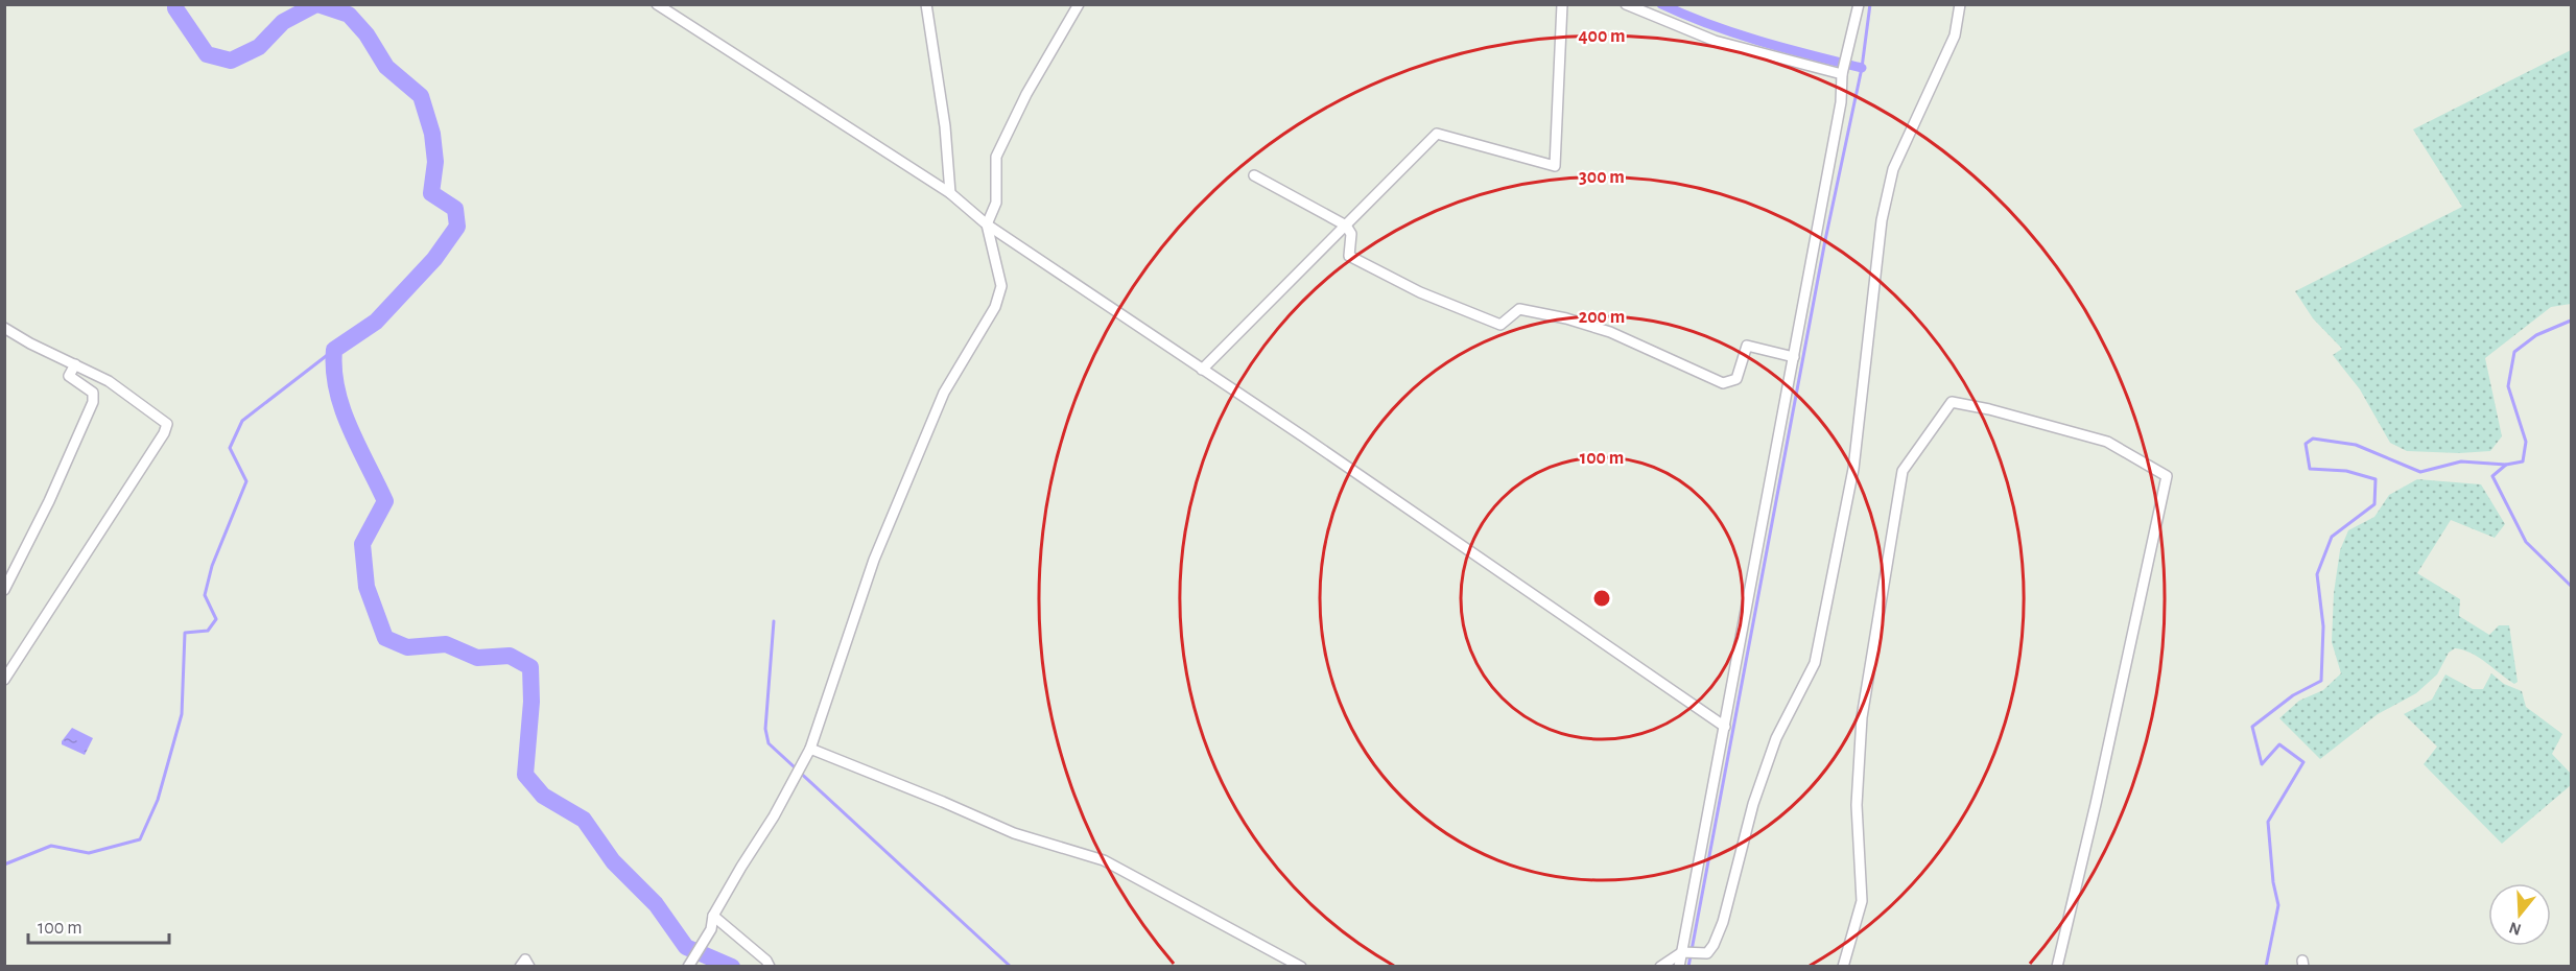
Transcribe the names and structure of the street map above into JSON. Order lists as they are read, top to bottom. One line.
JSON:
{"scale_bar":"100 m","north":"bottom","rings":["400 m","300 m","200 m","100 m"]}
